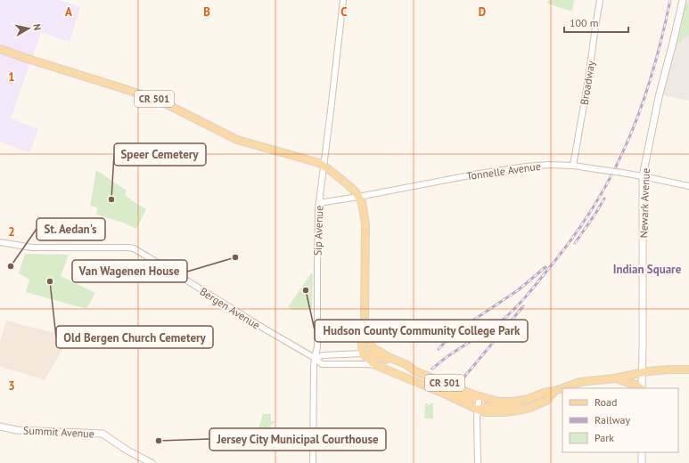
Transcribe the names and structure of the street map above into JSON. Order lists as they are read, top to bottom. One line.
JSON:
{"streets":{"main road":["CR 501","Newark Avenue","Summit Avenue"],"street":["Broadway","Tonnelle Avenue","Sip Avenue","Bergen Avenue"]},"crossings":[["Broadway","Tonnelle Avenue"],["CR 501","Tonnelle Avenue"],["CR 501","Newark Avenue"],["CR 501","Sip Avenue"],["CR 501","Bergen Avenue"],["Tonnelle Avenue","Newark Avenue"],["Tonnelle Avenue","Sip Avenue"],["Sip Avenue","Bergen Avenue"]],"districts":["Indian Square"],"places":["Speer Cemetery","Van Wagenen House","St. Aedan's","Old Bergen Church Cemetery","Hudson County Community College Park","Jersey City Municipal Courthouse"],"legend":["Road","Railway","Park"],"scale_bar":"100 m","north":"right","grid":{"columns":["A","B","C","D"],"rows":["1","2","3"]}}
